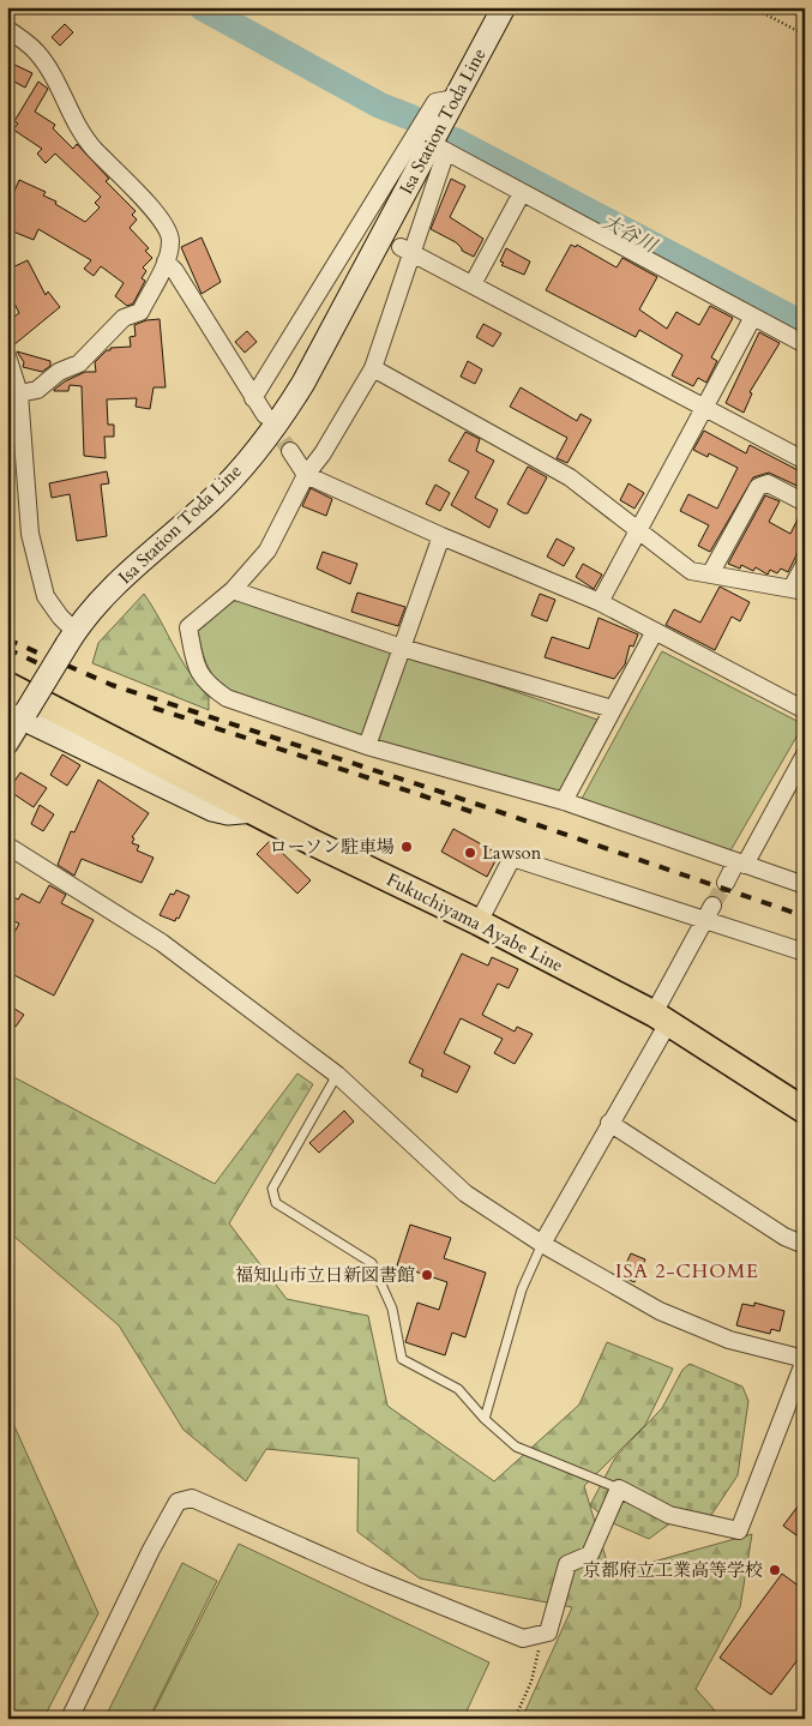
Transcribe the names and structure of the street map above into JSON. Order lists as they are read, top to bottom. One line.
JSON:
{"streets":{"main road":["Isa Station Toda Line","Fukuchiyama Ayabe Line"]},"districts":["ISA 2-CHOME"],"water":["大谷川"],"places":["ローソン駐車場","Lawson","福知山市立日新図書館","京都府立工業高等学校"]}
